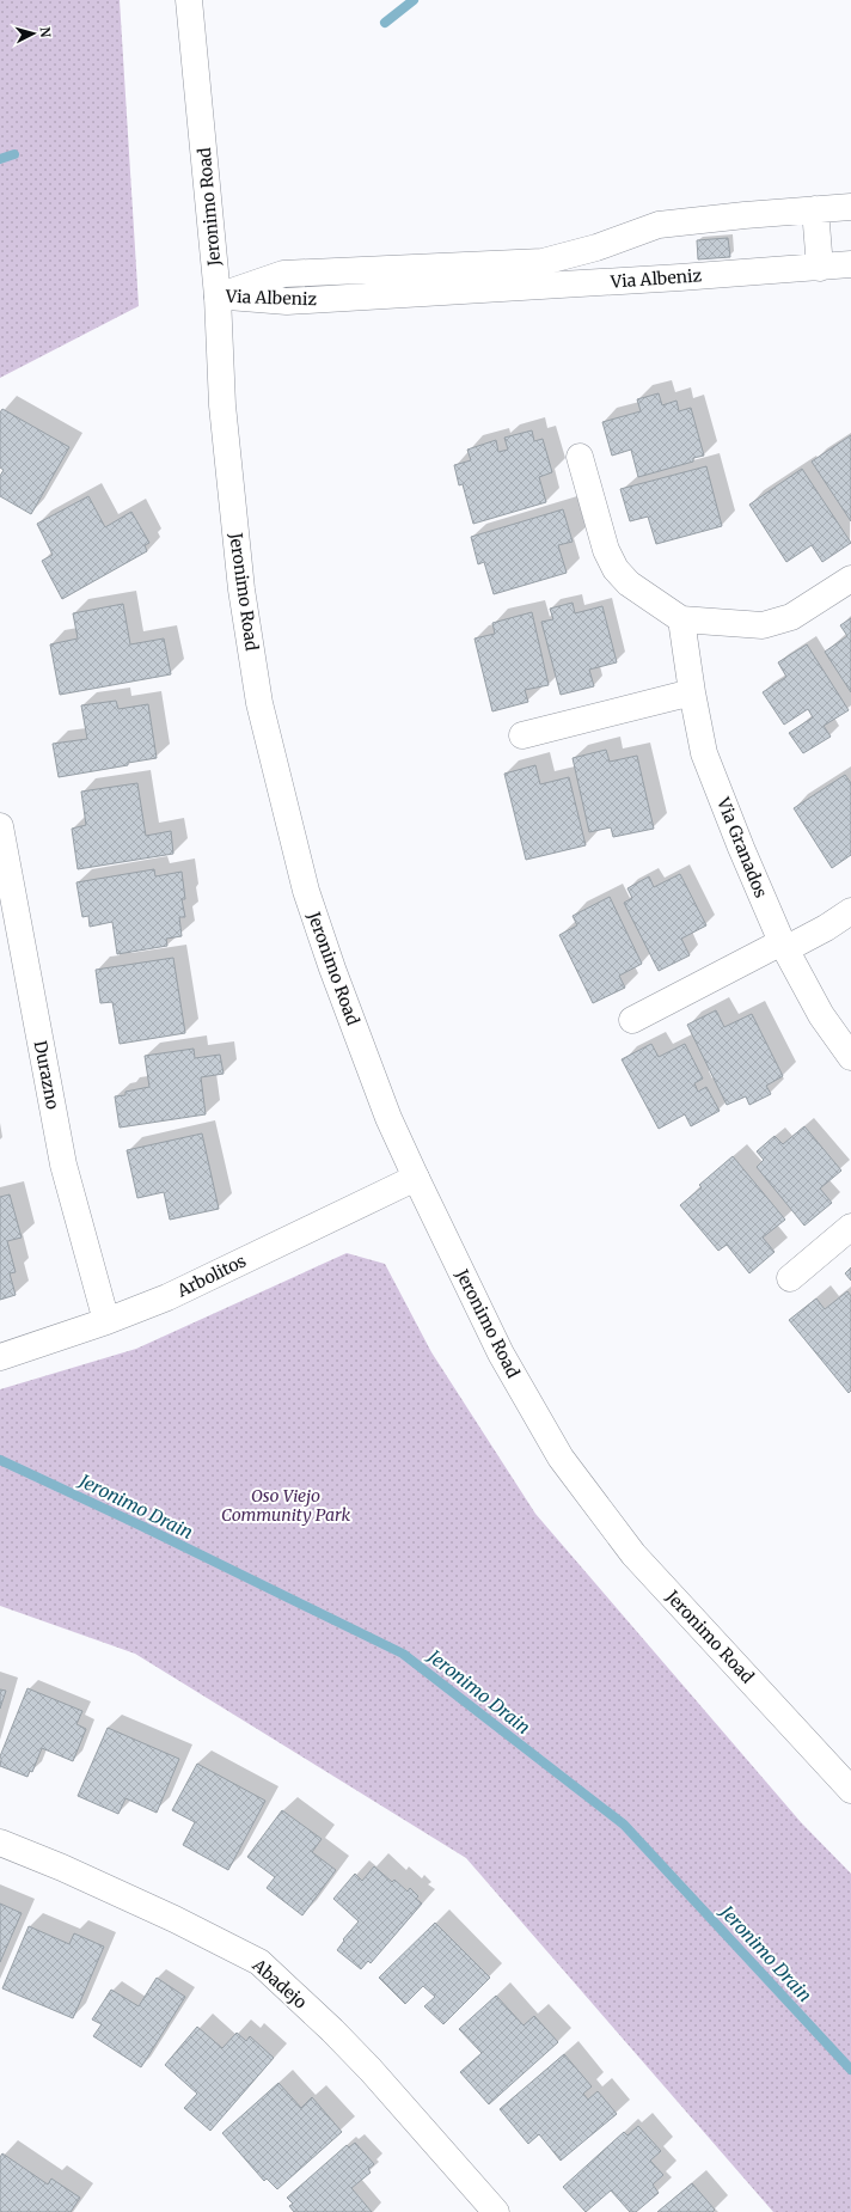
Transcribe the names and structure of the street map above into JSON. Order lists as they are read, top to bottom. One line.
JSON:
{"streets":{"street":["Jeronimo Road","Via Albeniz","Via Granados","Durazno","Arbolitos","Abadejo"]},"crossings":[["Jeronimo Road","Via Albeniz"],["Jeronimo Road","Arbolitos"],["Durazno","Arbolitos"]],"water":["Jeronimo Drain"],"parks":["Oso Viejo Community Park"],"north":"right"}
